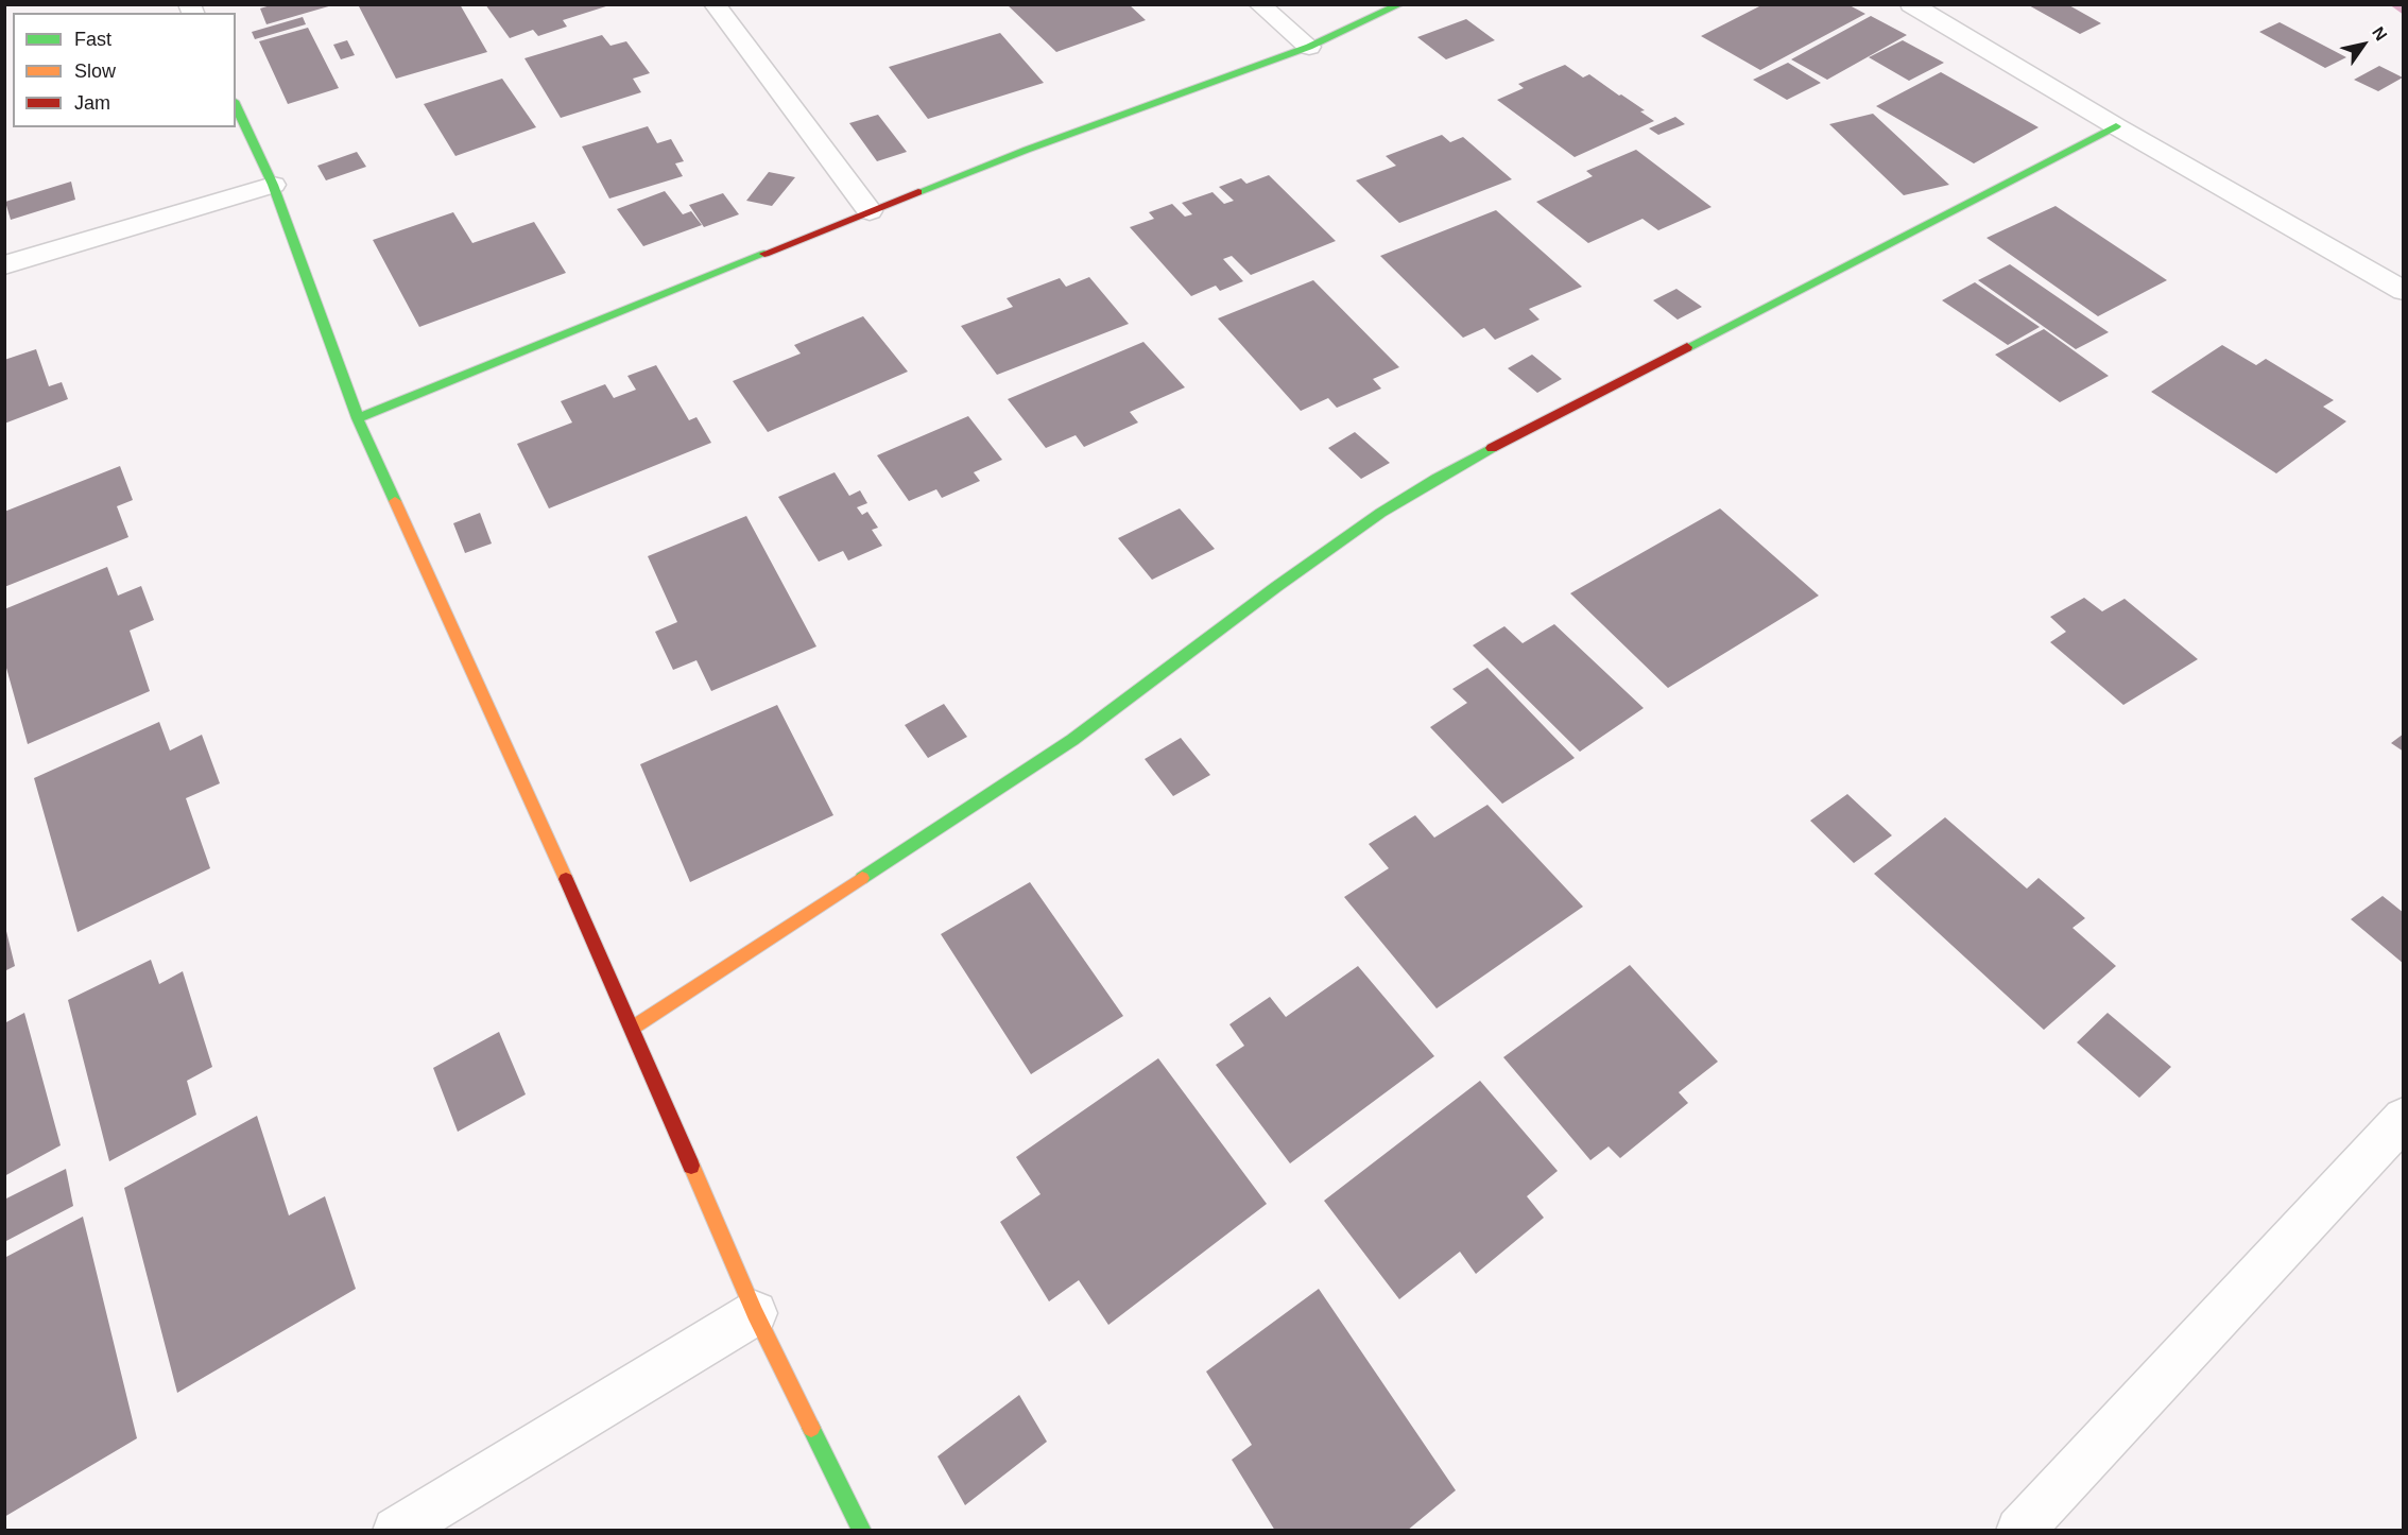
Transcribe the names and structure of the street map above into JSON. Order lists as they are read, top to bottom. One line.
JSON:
{"legend":["Fast","Slow","Jam"],"north":"top right"}
